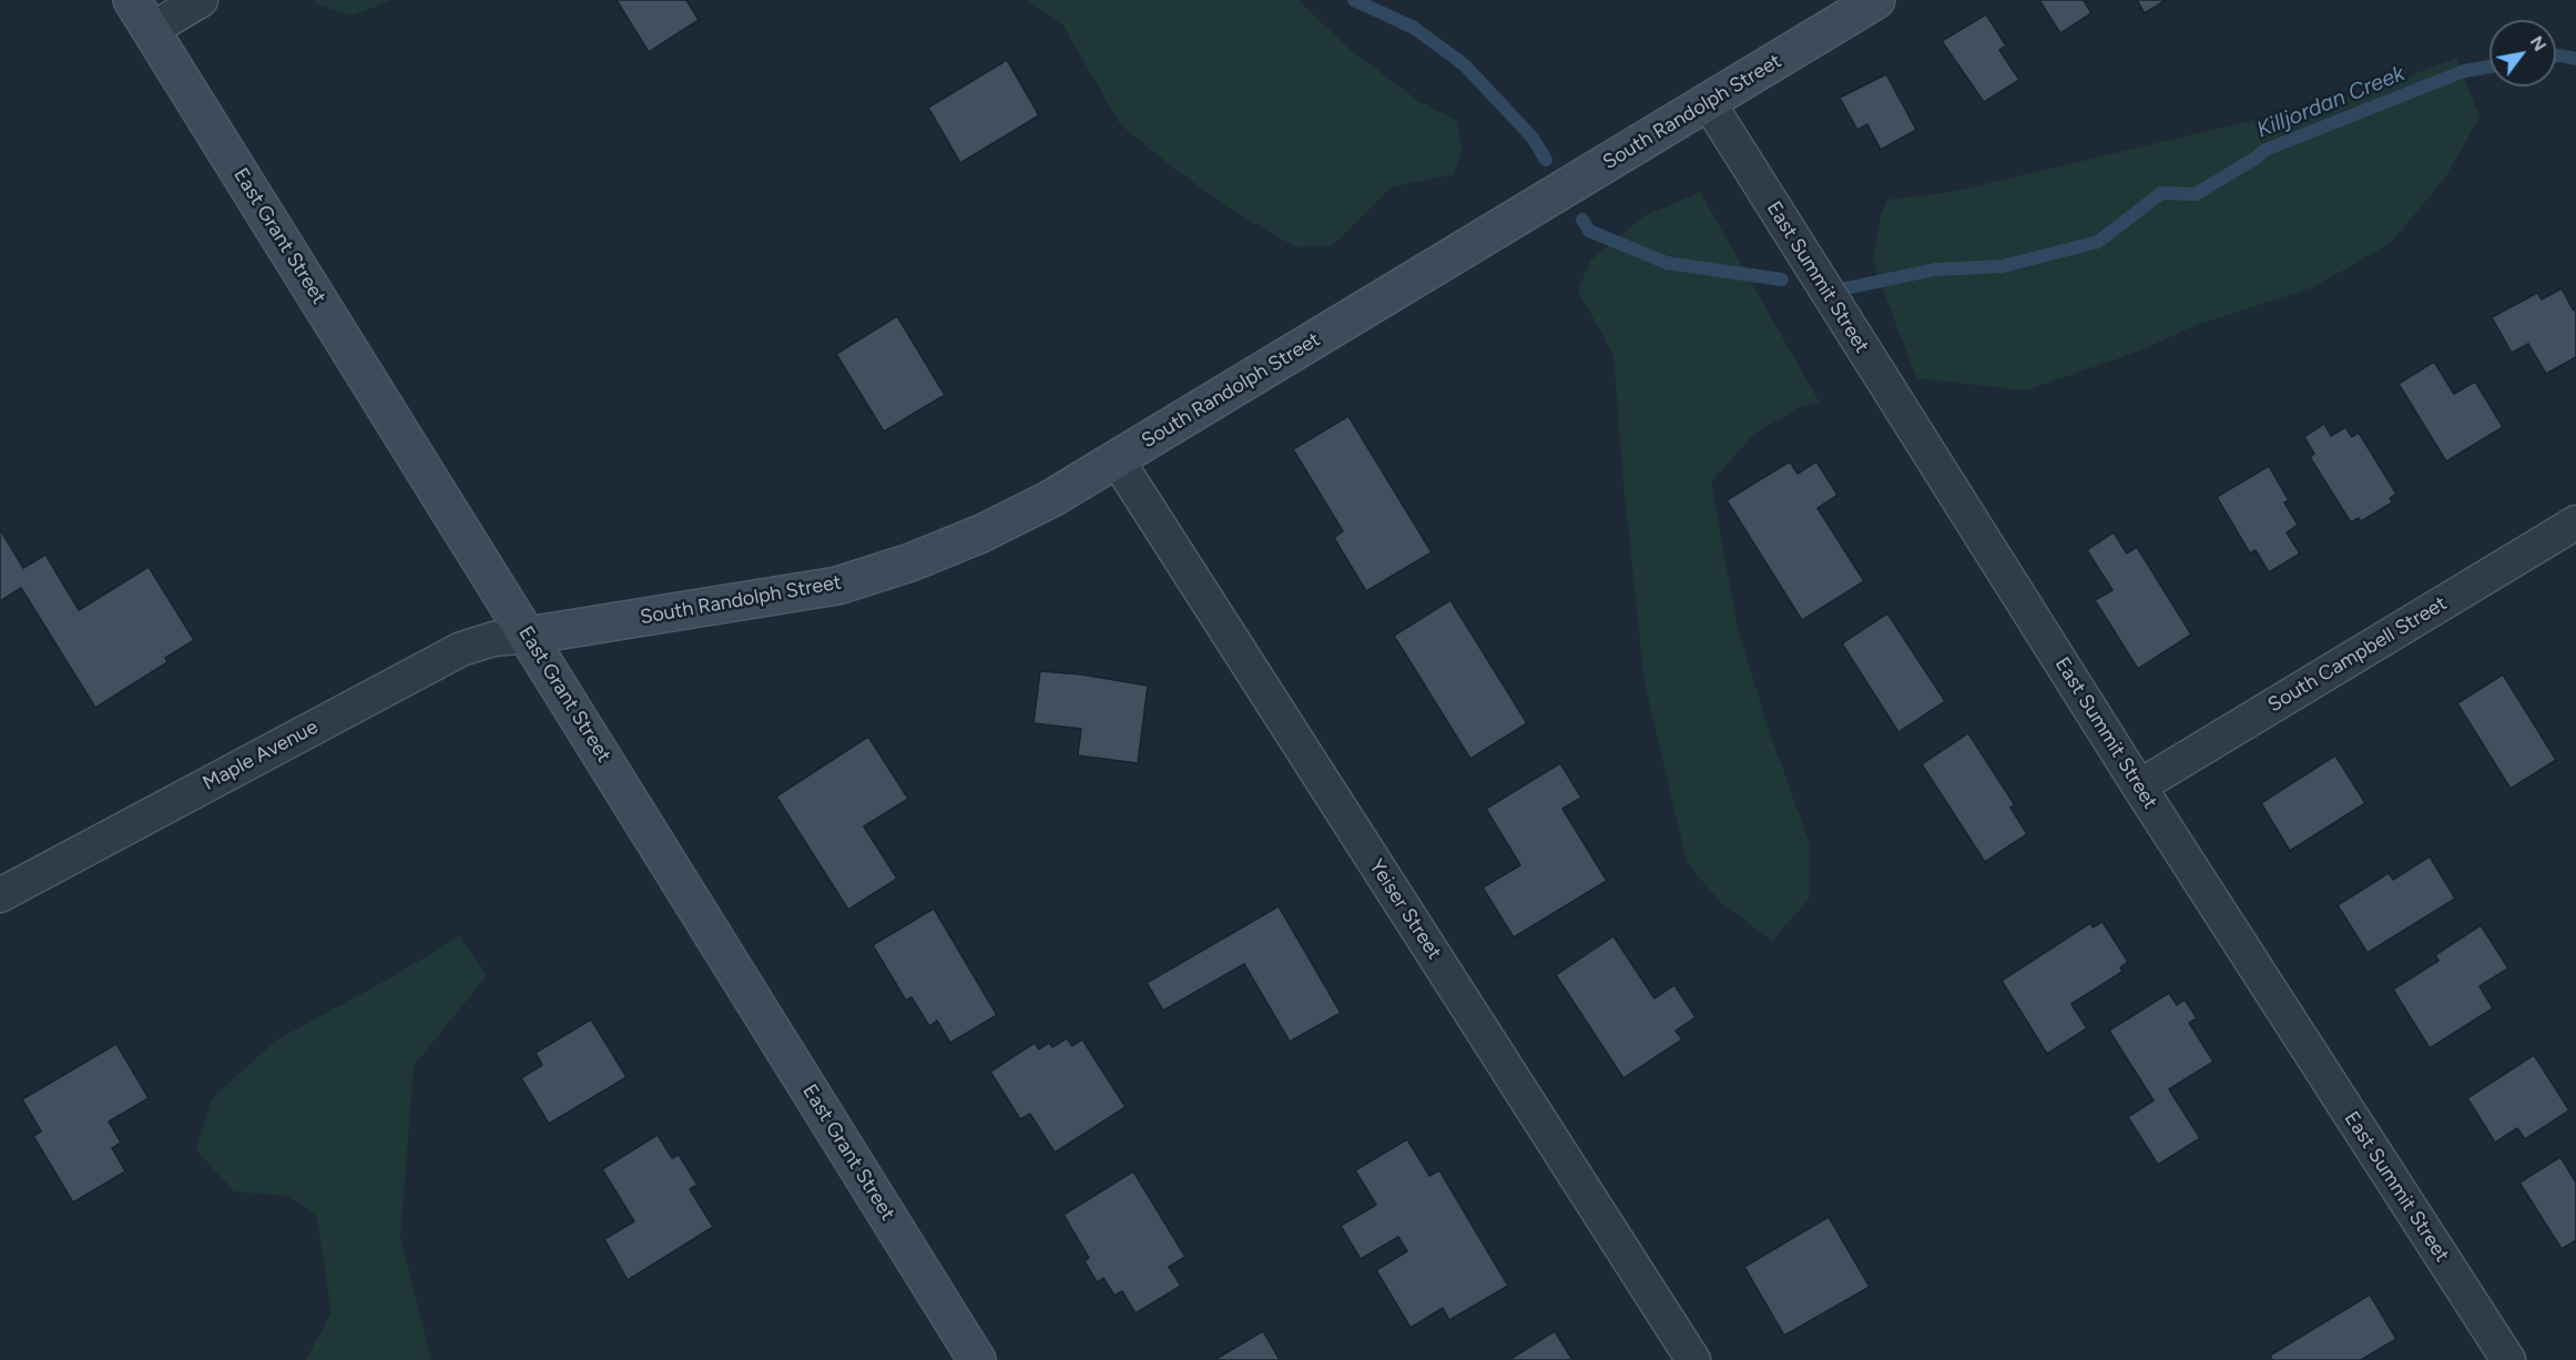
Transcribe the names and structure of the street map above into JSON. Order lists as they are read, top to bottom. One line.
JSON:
{"streets":{"main road":["South Randolph Street","East Grant Street"],"street":["East Summit Street","South Campbell Street","Maple Avenue","Yeiser Street"]},"crossings":[["South Randolph Street","East Grant Street"],["South Randolph Street","East Summit Street"],["South Randolph Street","Maple Avenue"],["South Randolph Street","Yeiser Street"],["East Grant Street","Maple Avenue"],["East Summit Street","South Campbell Street"]],"water":["Killjordan Creek"],"north":"top right"}
